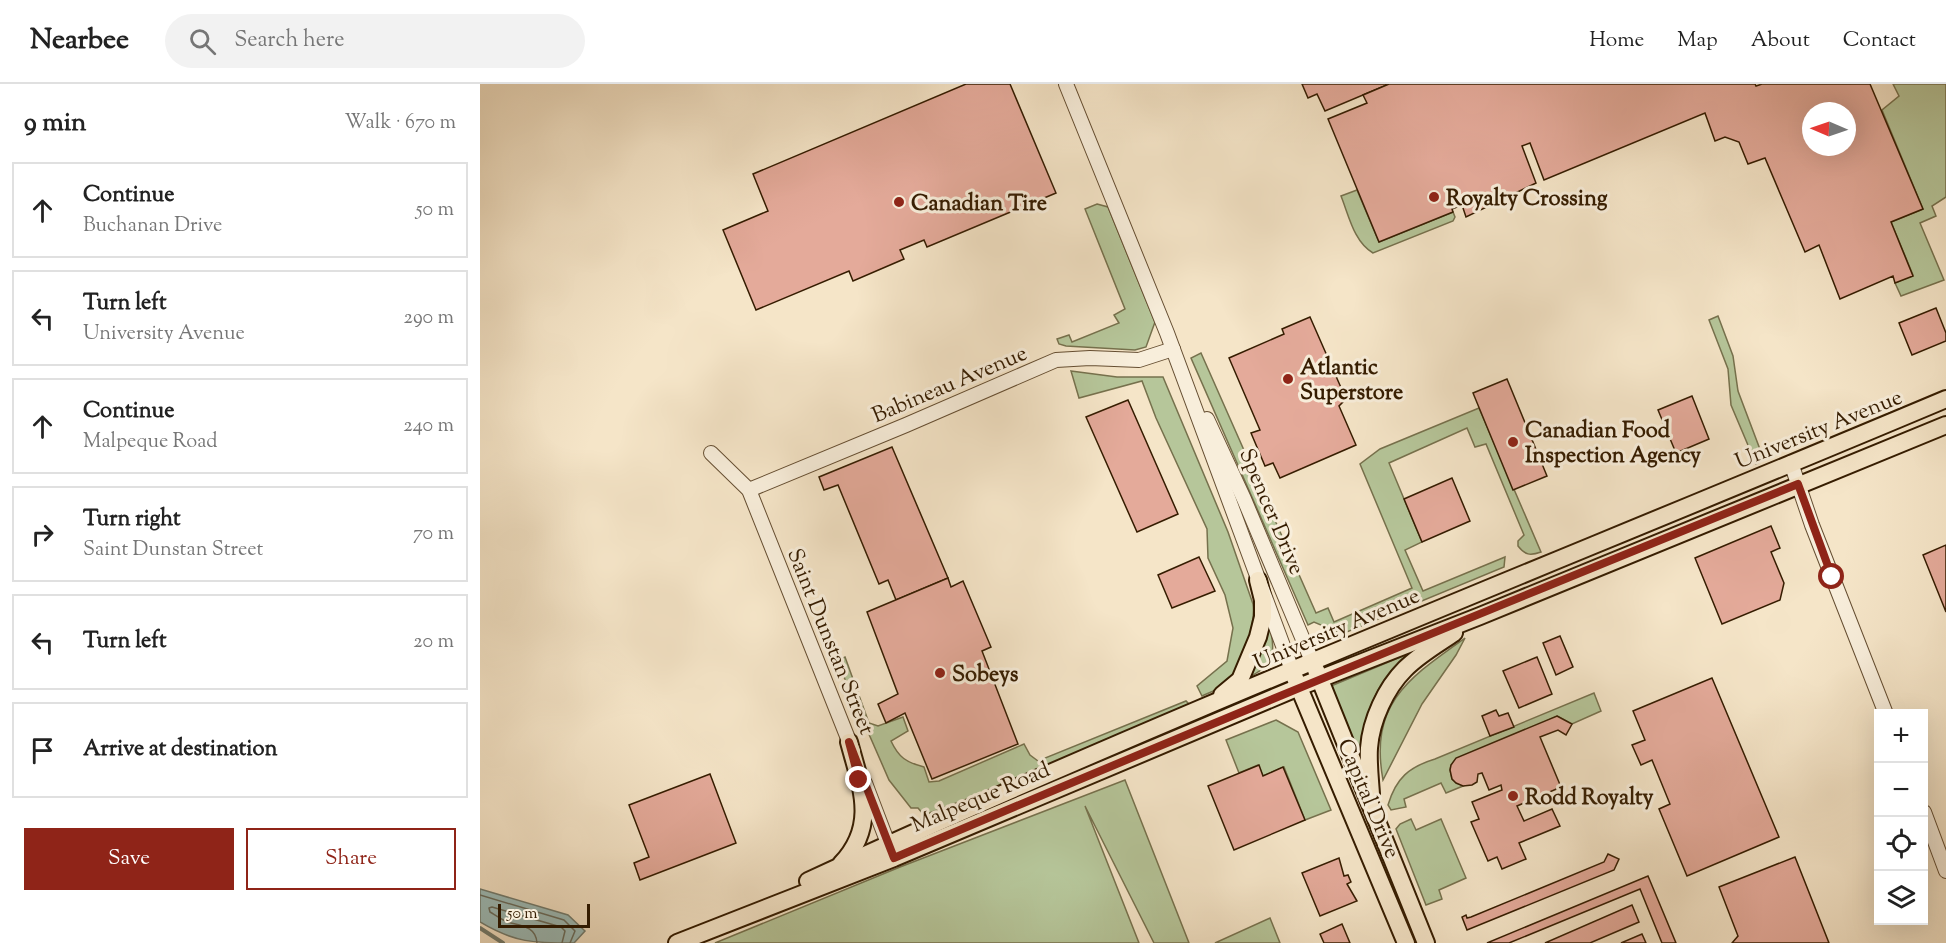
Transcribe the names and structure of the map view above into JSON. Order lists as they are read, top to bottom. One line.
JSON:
{"streets":{"main road":["University Avenue","Spencer Drive","Malpeque Road","Capital Drive"],"street":["Babineau Avenue","Saint Dunstan Street"]},"crossings":[["Babineau Avenue","Spencer Drive"],["Babineau Avenue","Saint Dunstan Street"],["University Avenue","Spencer Drive"],["University Avenue","Saint Dunstan Street"],["University Avenue","Malpeque Road"],["University Avenue","Capital Drive"],["Spencer Drive","Capital Drive"],["Saint Dunstan Street","Malpeque Road"],["Malpeque Road","Capital Drive"]],"places":["Royalty Crossing","Canadian Tire","Atlantic Superstore","Canadian Food Inspection Agency","Sobeys","Rodd Royalty"],"scale_bar":"50 m","north":"left","page":{"header":"Nearbee","search":"Search here","nav":["Home","Map","About","Contact"],"heading":["9 min","Walk · 670 m"],"list":[["Continue","Buchanan Drive","50 m"],["Turn left","University Avenue","290 m"],["Continue","Malpeque Road","240 m"],["Turn right","Saint Dunstan Street","70 m"],["Turn left","20 m"],"Arrive at destination"],"map_buttons":["+","−"],"buttons":["Save","Share"],"scale":"50 m"}}
